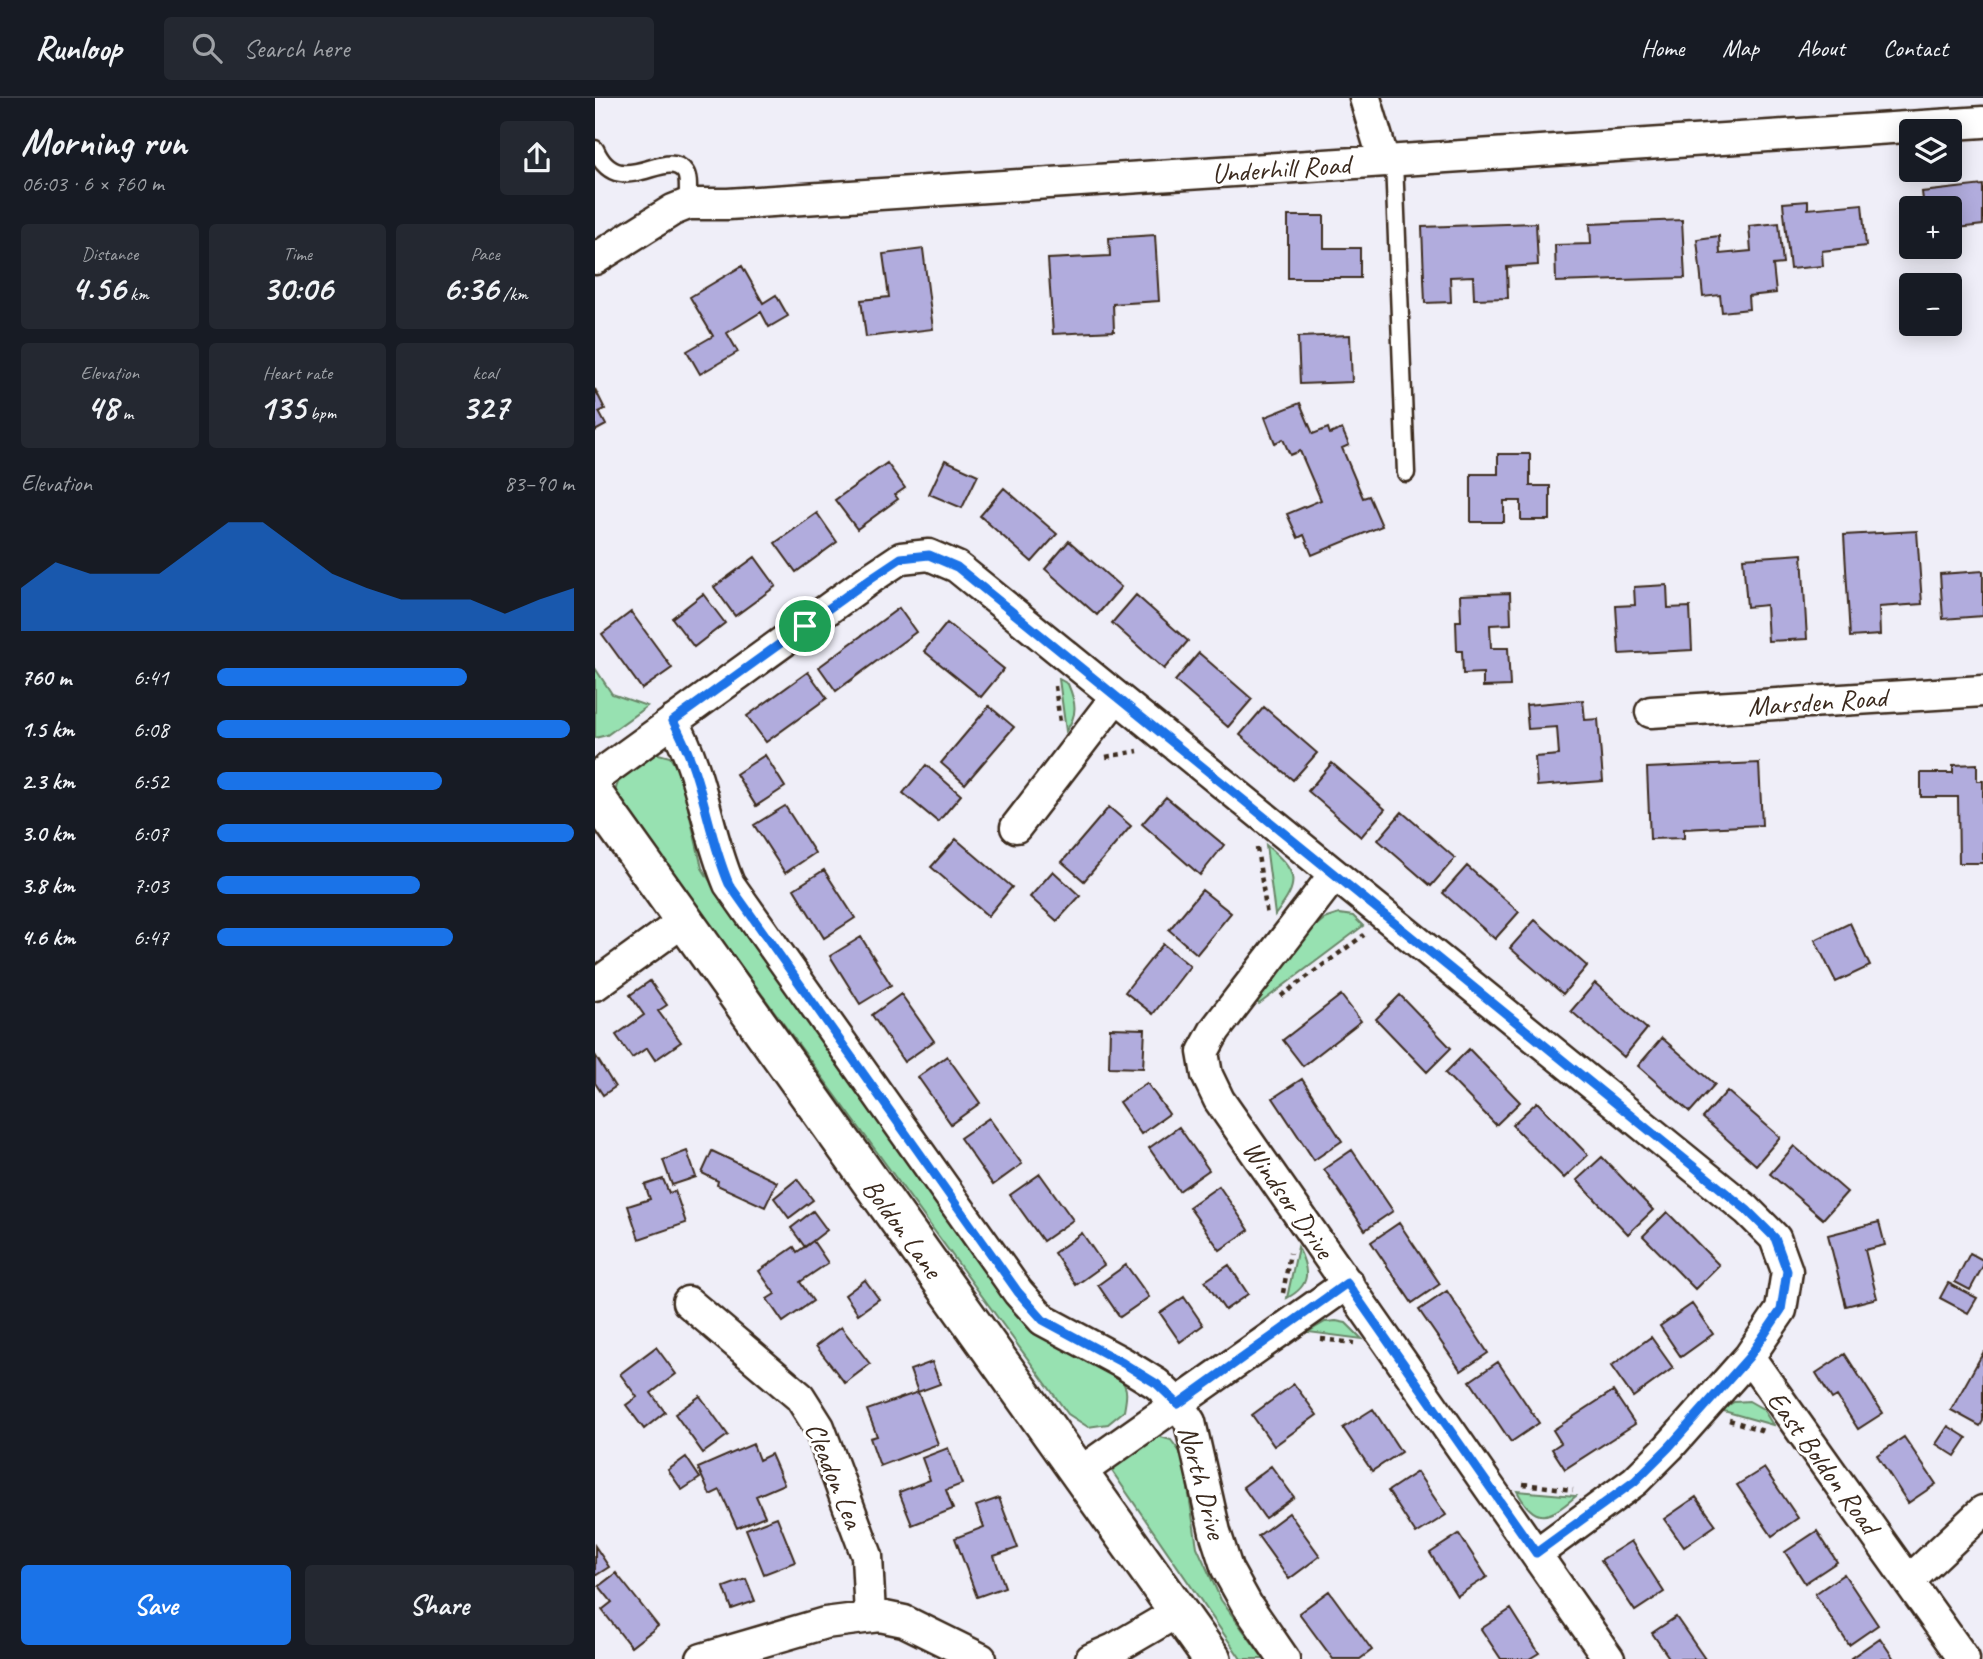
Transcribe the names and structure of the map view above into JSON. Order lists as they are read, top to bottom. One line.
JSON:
{"streets":{"street":["Underhill Road","Marsden Road","Windsor Drive","Boldon Lane","East Boldon Road","Cleadon Lea","North Drive"]},"page":{"header":"Runloop","search":"Search here","nav":["Home","Map","About","Contact"],"heading":["Morning run","06:03 · 6 × 760 m"],"map_buttons":["+","−"],"stats":[["Distance","4.56 km"],["Time","30:06"],["Pace","6:36 /km"],["Elevation","48 m"],["Heart rate","135 bpm"],["kcal","327"]],"chart":["Elevation","83–90 m"],"list":[{"name":"760 m","note":"6:41"},{"name":"1.5 km","note":"6:08"},{"name":"2.3 km","note":"6:52"},{"name":"3.0 km","note":"6:07"},{"name":"3.8 km","note":"7:03"},{"name":"4.6 km","note":"6:47"}],"buttons":["Save","Share"]}}
